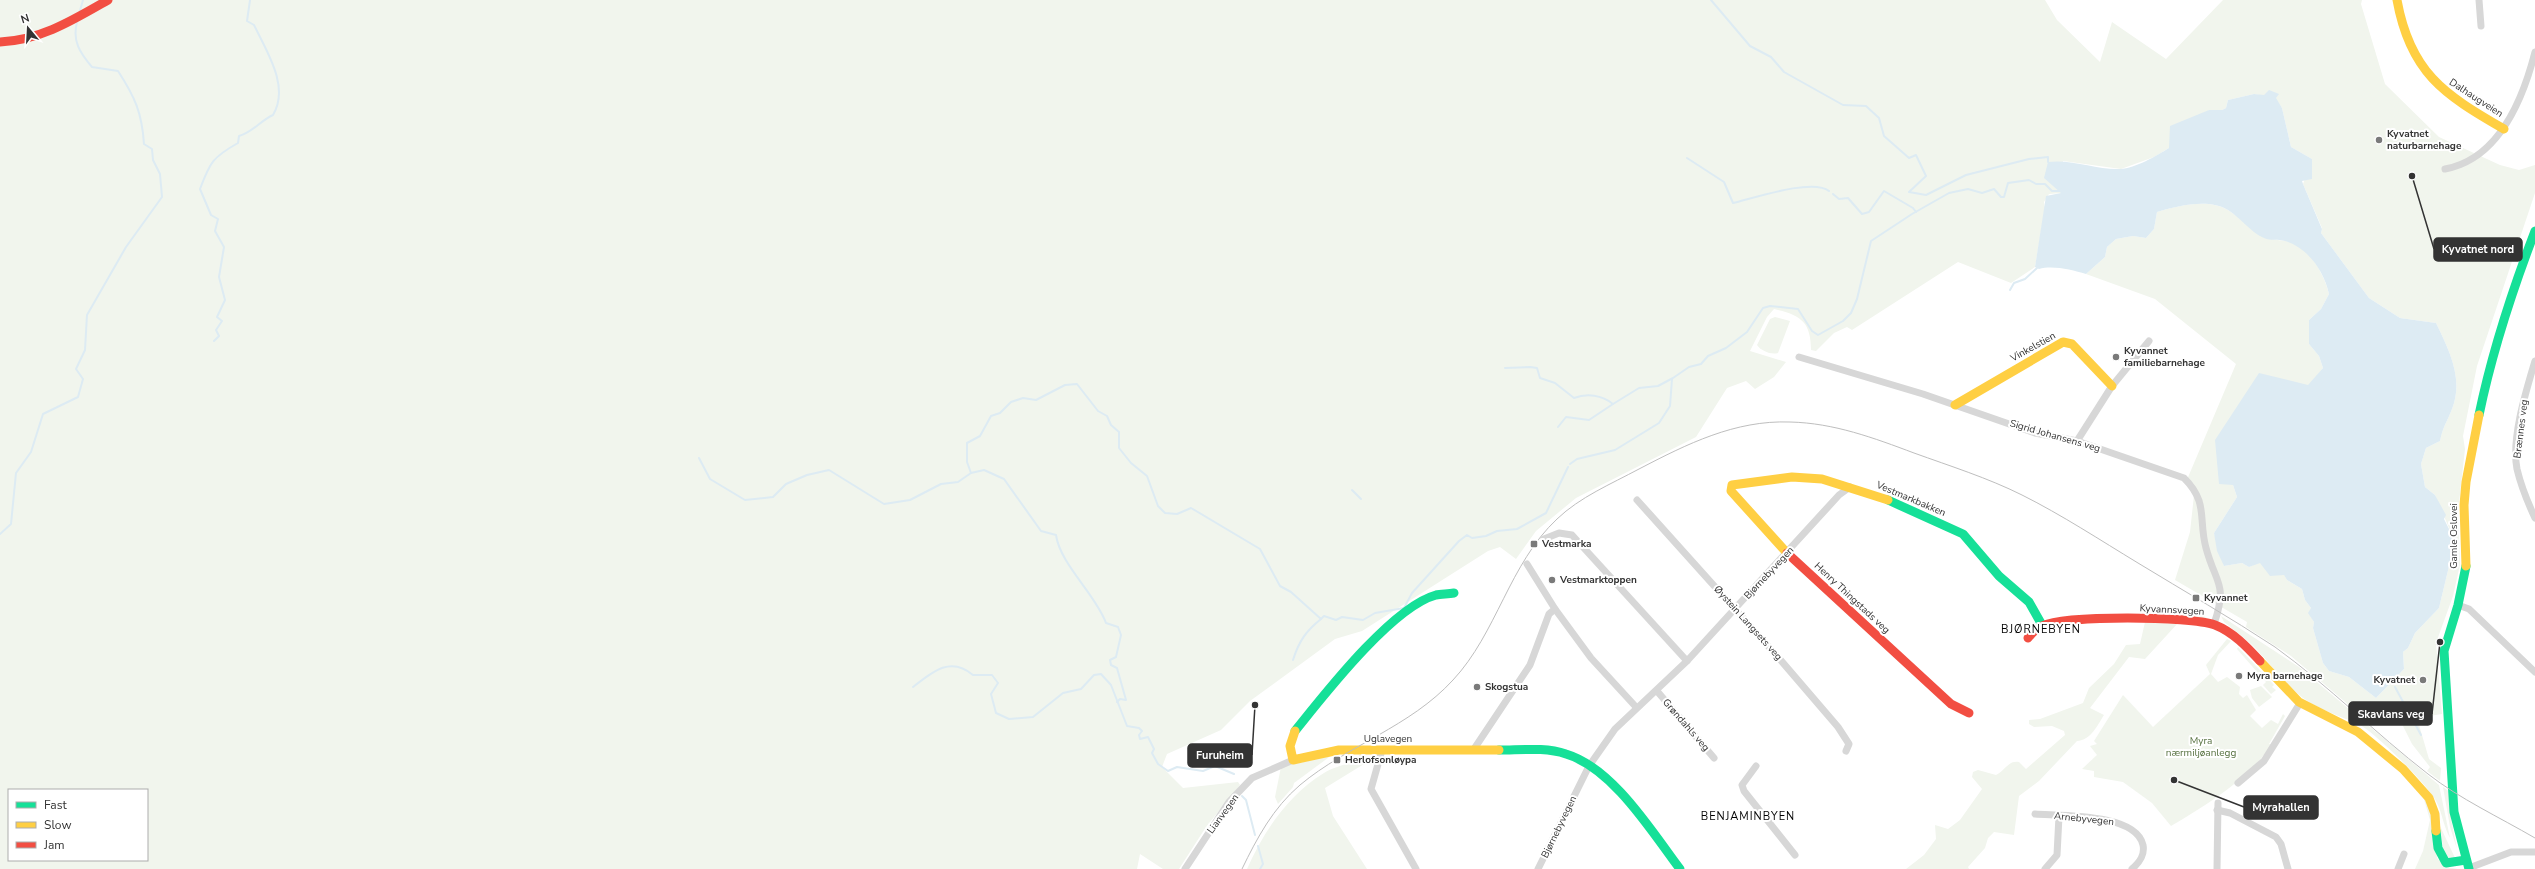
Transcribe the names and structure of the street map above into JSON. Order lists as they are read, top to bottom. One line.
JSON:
{"streets":{"street":["Dalhaugveien","Vinkelstien","Brænnes veg","Sigrid Johansens veg","Vestmarkbakken","Gamle Oslovei","Bjørnebyvegen","Henry Thingstads veg","Kyvannsvegen","Øystein Langsets veg","Grøndahls veg","Uglavegen","Lianvegen","Arnebyvegen"]},"crossings":[["Vinkelstien","Sigrid Johansens veg"],["Sigrid Johansens veg","Kyvannsvegen"],["Vestmarkbakken","Bjørnebyvegen"],["Vestmarkbakken","Henry Thingstads veg"],["Vestmarkbakken","Kyvannsvegen"],["Gamle Oslovei","Kyvannsvegen"],["Bjørnebyvegen","Henry Thingstads veg"],["Bjørnebyvegen","Øystein Langsets veg"],["Bjørnebyvegen","Grøndahls veg"],["Bjørnebyvegen","Uglavegen"],["Uglavegen","Lianvegen"]],"districts":["BJØRNEBYEN","BENJAMINBYEN"],"parks":["Myra nærmiljøanlegg"],"places":{"other":["Kyvatnet naturbarnehage","Kyvatnet nord","Kyvannet familiebarnehage","Vestmarktoppen","Skavlans veg","Myra barnehage","Kyvatnet","Skogstua","Furuheim","Myrahallen"],"transit":["Vestmarka","Kyvannet","Herlofsonløypa"]},"legend":["Fast","Slow","Jam"],"north":"top"}
